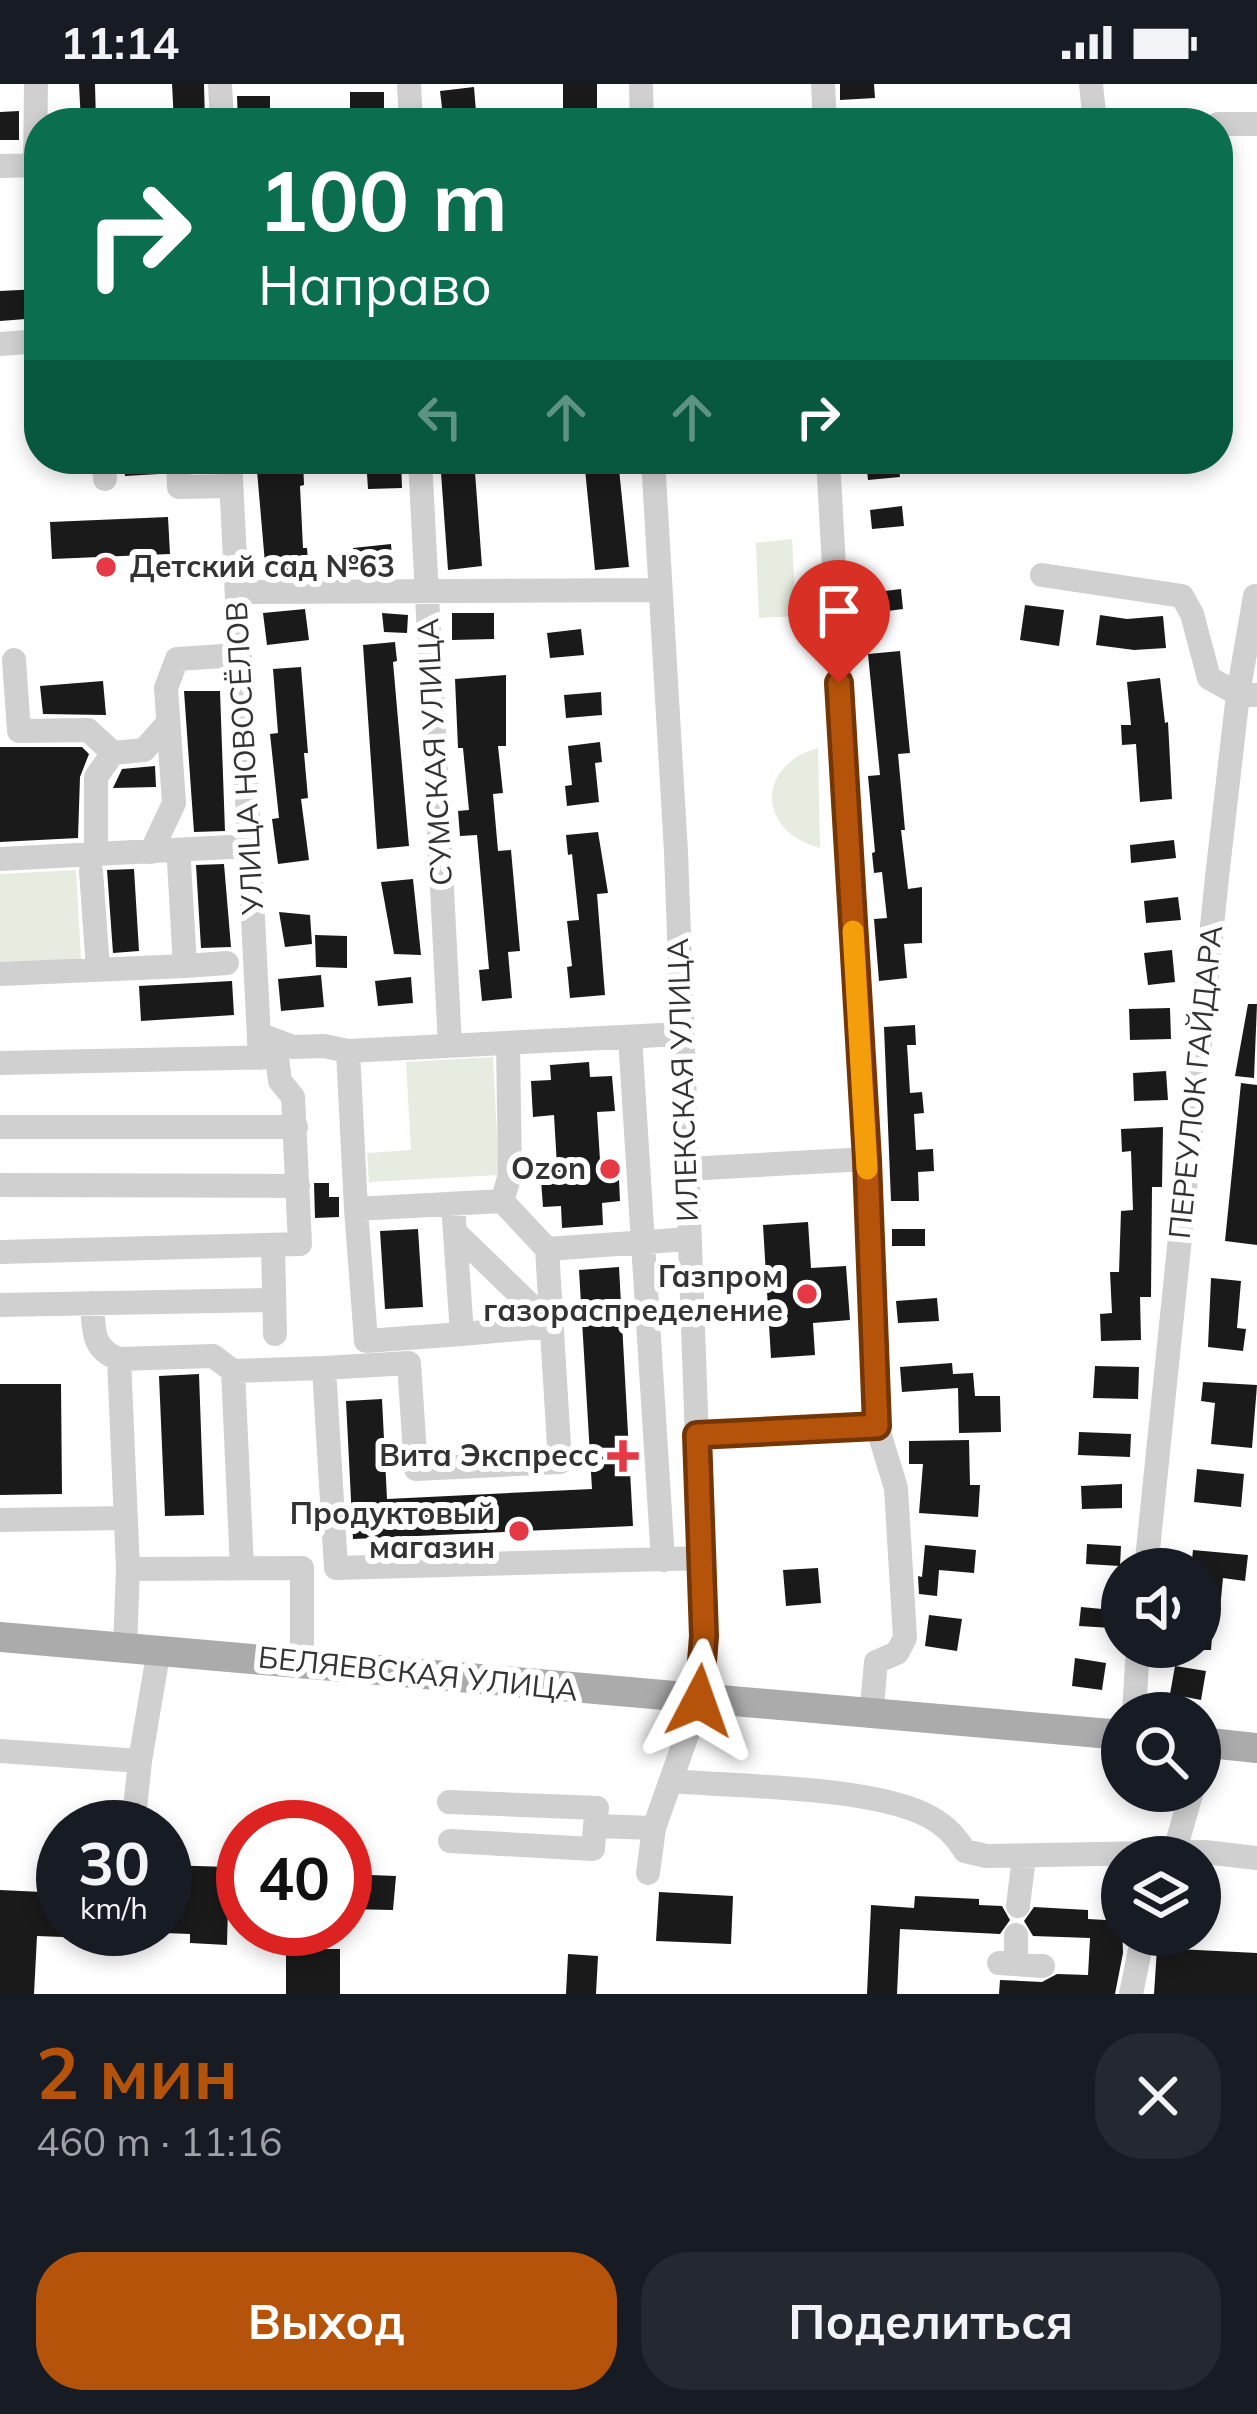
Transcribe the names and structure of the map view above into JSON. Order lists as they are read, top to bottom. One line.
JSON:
{"streets":{"main road":["БЕЛЯЕВСКАЯ УЛИЦА"],"street":["СУМСКАЯ УЛИЦА","УЛИЦА НОВОСЁЛОВ","ИЛЕКСКАЯ УЛИЦА","ПЕРЕУЛОК ГАЙДАРА"]},"crossings":[["ИЛЕКСКАЯ УЛИЦА","БЕЛЯЕВСКАЯ УЛИЦА"]],"places":{"other":["Детский сад №63","Ozon","Газпром газораспределение","Продуктовый магазин"],"health":["Вита Экспресс"]},"page":{"status":"11:14","turn":["100 m","Направо"],"speed":"30 km/h","limit":"40","heading":["2 мин","460 m · 11:16"],"buttons":["Выход","Поделиться"]}}
